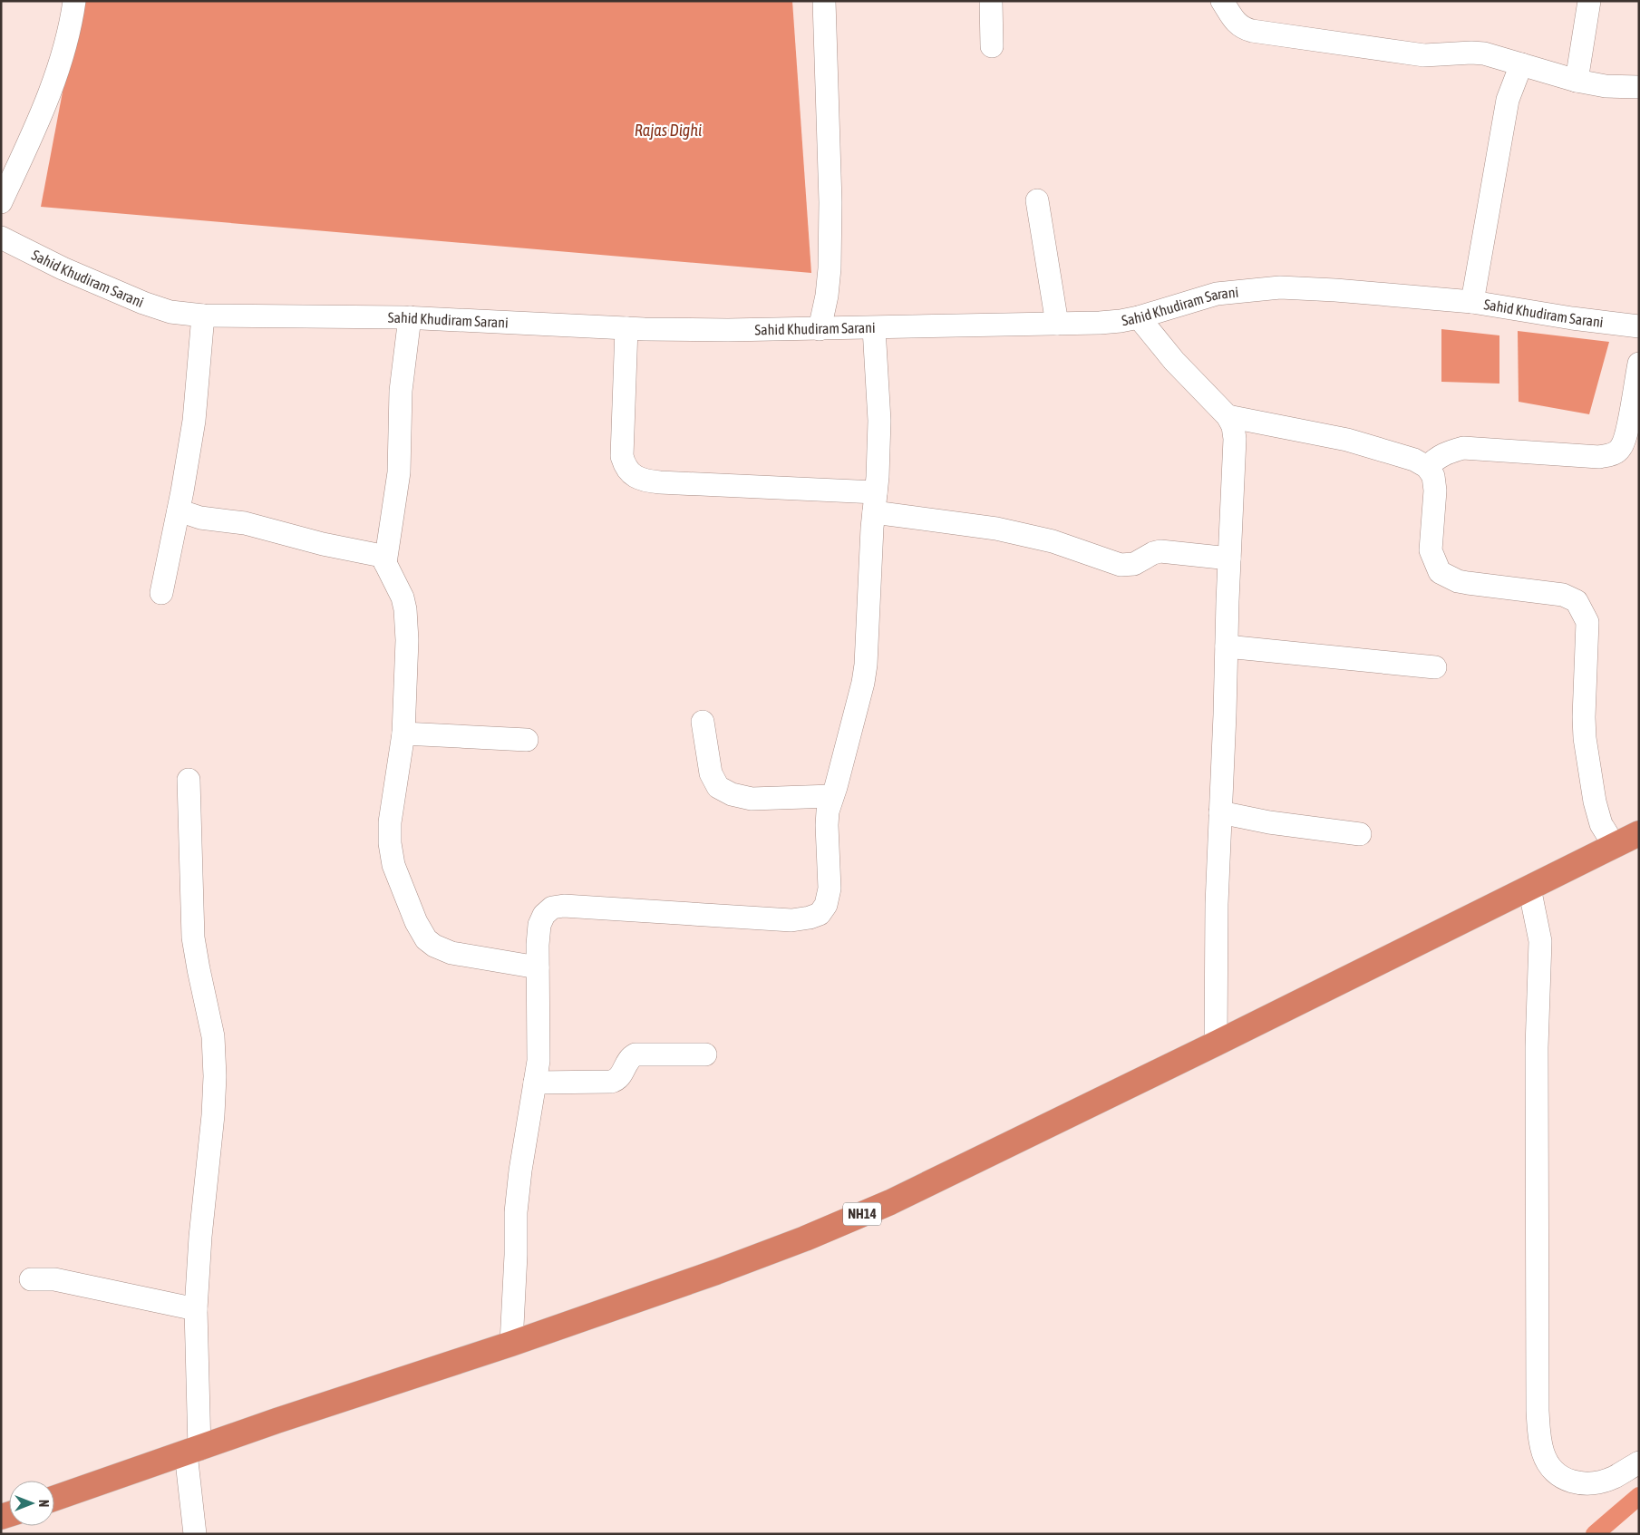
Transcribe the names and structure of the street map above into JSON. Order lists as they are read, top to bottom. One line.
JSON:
{"streets":{"highway":["NH14"],"street":["Sahid Khudiram Sarani"]},"water":["Rajas Dighi"],"north":"right"}
